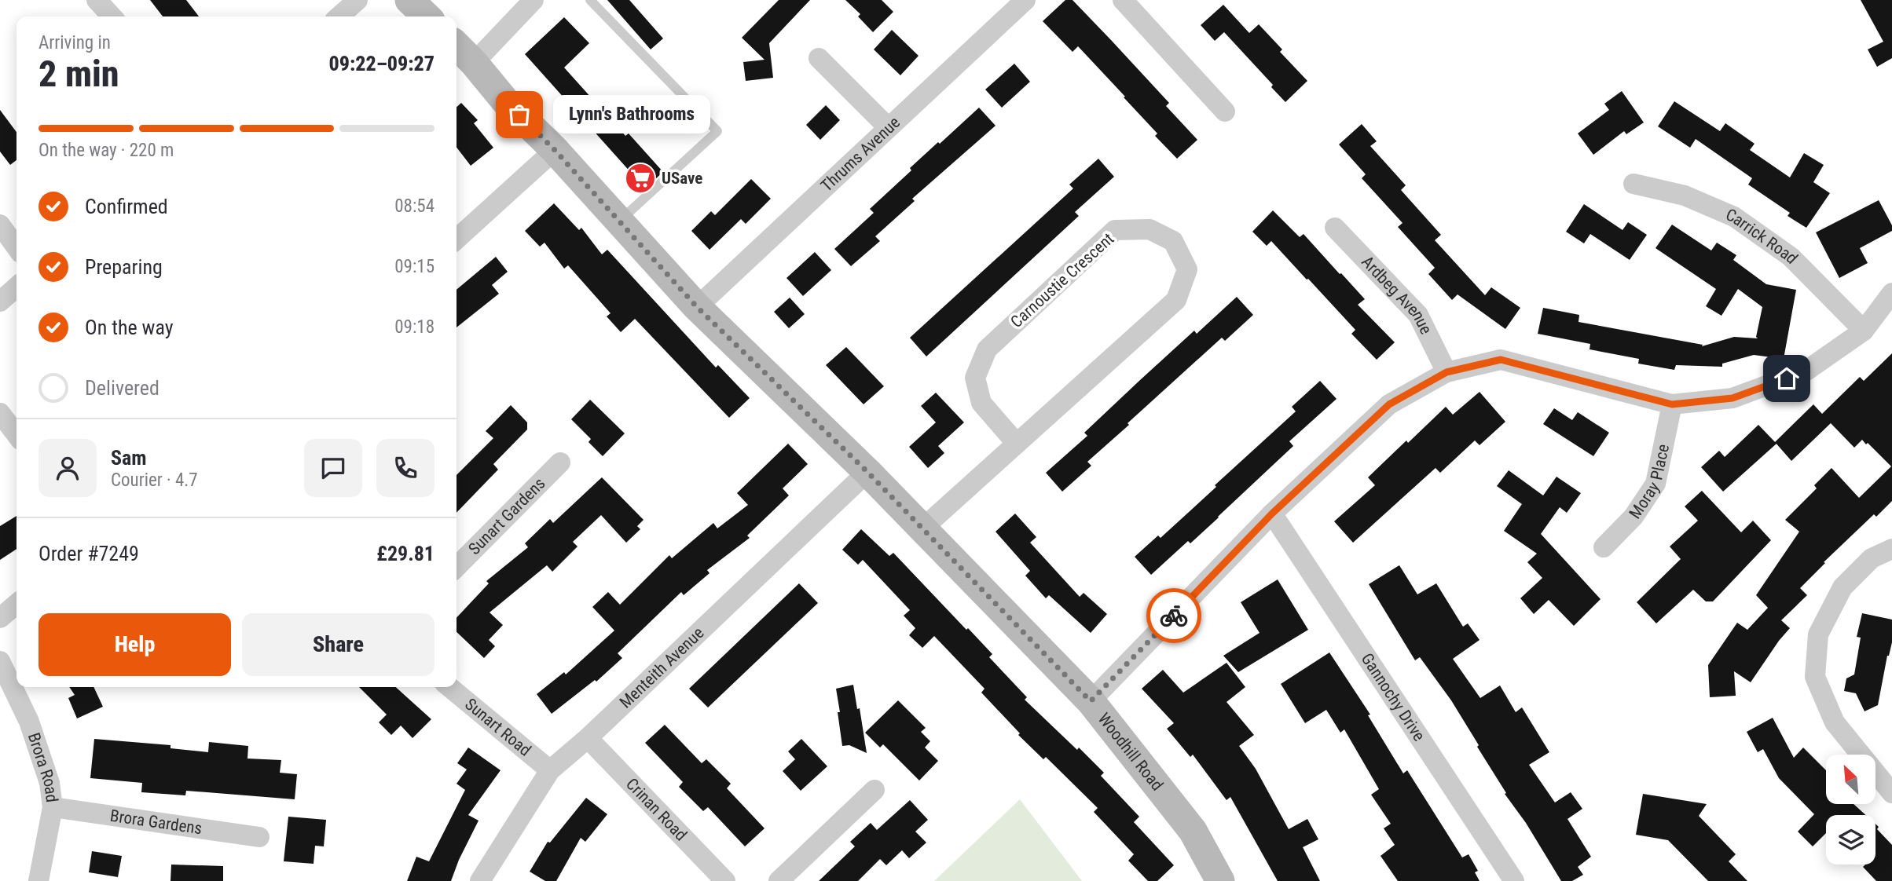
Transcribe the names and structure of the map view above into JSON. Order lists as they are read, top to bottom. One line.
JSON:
{"streets":{"street":["Thrums Avenue","Carrick Road","Carnoustie Crescent","Ardbeg Avenue","Moray Place","Sunart Gardens","Menteith Avenue","Gannochy Drive","Sunart Road","Woodhill Road","Brora Road","Crinan Road","Brora Gardens"]},"crossings":[["Thrums Avenue","Woodhill Road"],["Carnoustie Crescent","Woodhill Road"],["Menteith Avenue","Sunart Road"],["Menteith Avenue","Woodhill Road"],["Menteith Avenue","Crinan Road"],["Brora Road","Brora Gardens"]],"places":{"other":["Lynn's Bathrooms"],"supermarket":["USave"]},"north":"top left","page":{"heading":["2 min","Arriving in","09:22–09:27"],"panel":["Sam","Courier · 4.7","Order #7249","£29.81"],"bubble":"Lynn's Bathrooms","bar":"On the way · 220 m","list":[["Confirmed","08:54"],["Preparing","09:15"],["On the way","09:18"],"Delivered"],"buttons":["Help","Share"]}}
